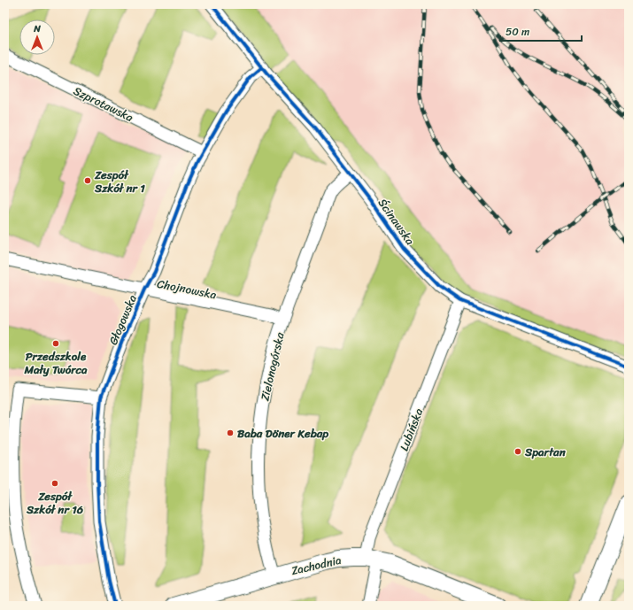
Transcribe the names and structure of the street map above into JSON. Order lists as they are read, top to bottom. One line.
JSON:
{"streets":{"street":["Szprotawska","Ścinawska","Chojnowska","Głogowska","Zielonogórska","Lubińska","Zachodnia"]},"crossings":[["Szprotawska","Głogowska"],["Ścinawska","Głogowska"],["Ścinawska","Zielonogórska"],["Ścinawska","Lubińska"],["Chojnowska","Głogowska"],["Chojnowska","Zielonogórska"],["Zielonogórska","Zachodnia"],["Lubińska","Zachodnia"]],"places":["Zespół Szkół nr 1","Przedszkole Mały Twórca","Baba Döner Kebap","Spartan","Zespół Szkół nr 16"],"scale_bar":"50 m","north":"top"}
